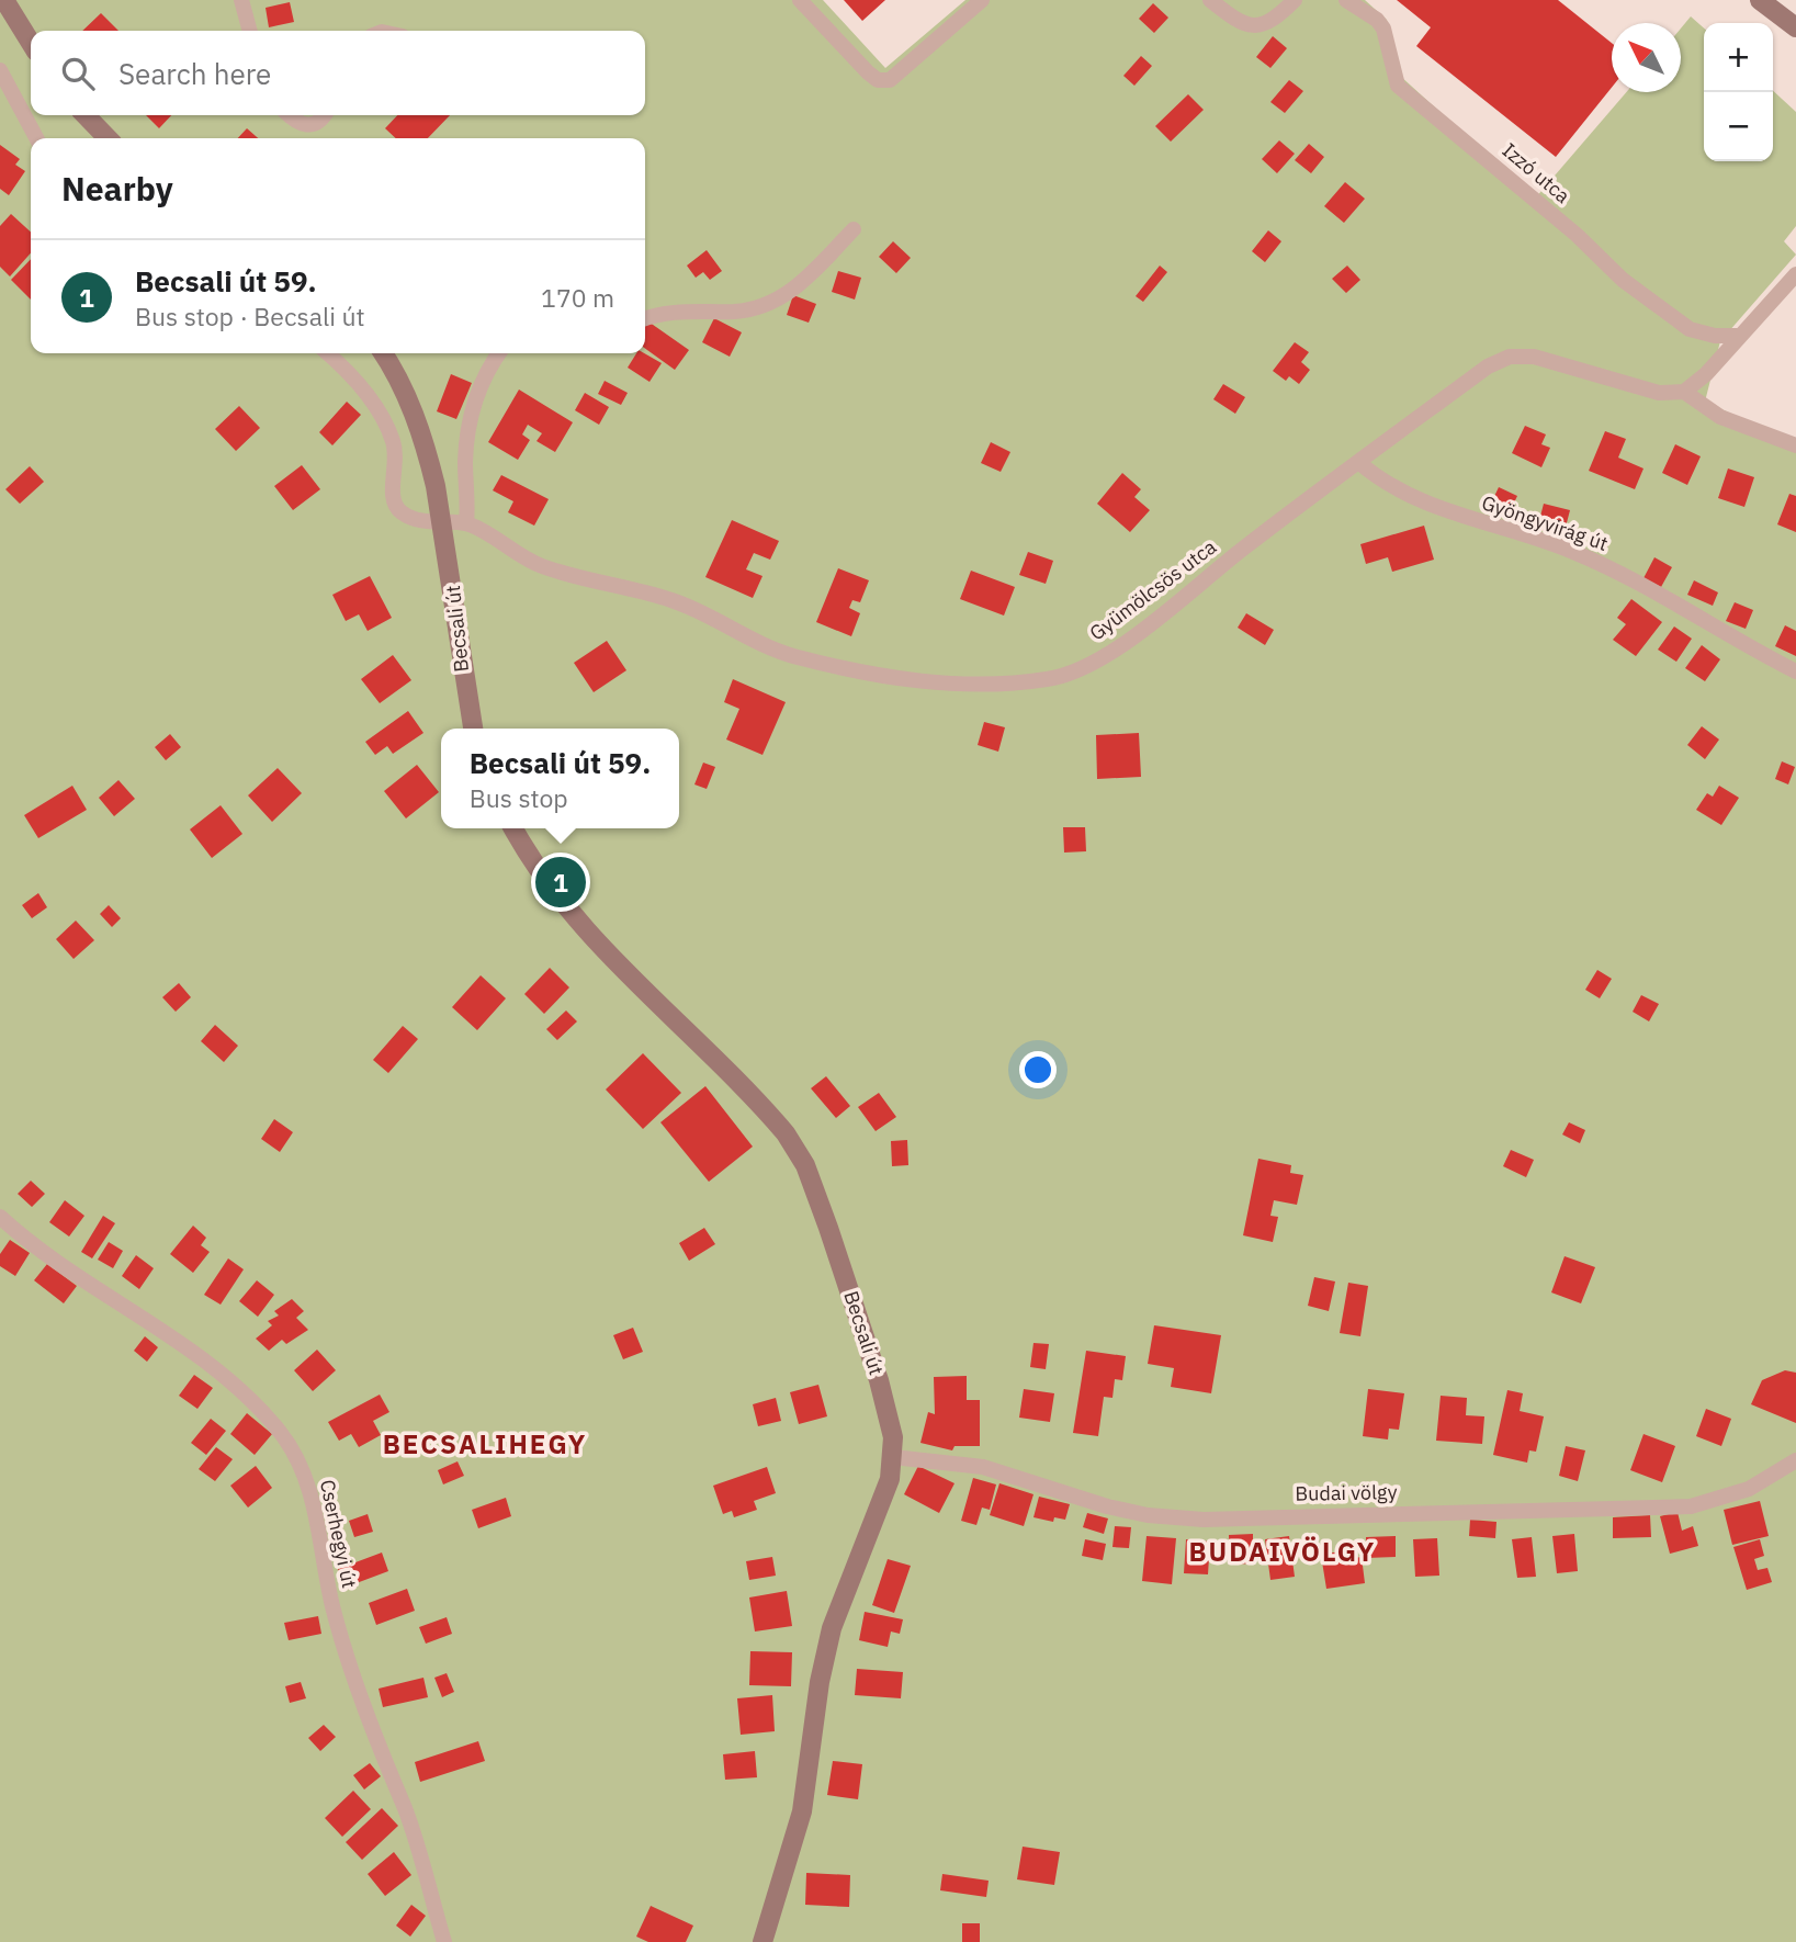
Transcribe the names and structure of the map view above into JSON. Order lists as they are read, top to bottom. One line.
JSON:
{"streets":{"main road":["Becsali út"],"street":["Izzó utca","Gyöngyvirág út","Gyümölcsös utca","Budai völgy","Cserhegyi út"]},"crossings":[["Gyöngyvirág út","Gyümölcsös utca"],["Gyümölcsös utca","Becsali út"],["Becsali út","Budai völgy"]],"districts":["BECSALIHEGY","BUDAIVÖLGY"],"north":"top left","page":{"map_buttons":["+","−"],"search":"Search here","heading":"Nearby","list":[{"mark":"1","name":"Becsali út 59.","note":"Bus stop · Becsali út","value":"170 m"}],"popup":["Becsali út 59.","Bus stop"],"pins":"1"}}
